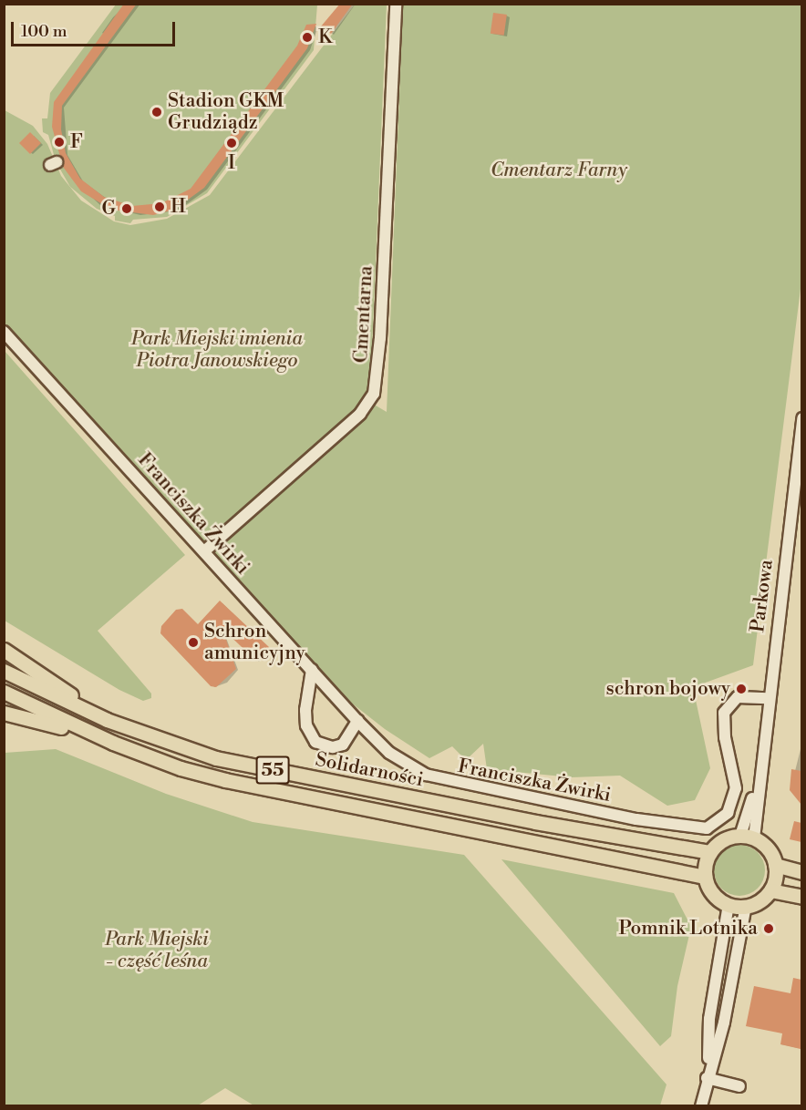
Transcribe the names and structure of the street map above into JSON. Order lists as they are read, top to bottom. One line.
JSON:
{"streets":{"main road":["55","Solidarności"],"street":["Cmentarna","Franciszka Żwirki","Parkowa"]},"crossings":[["Cmentarna","Franciszka Żwirki"],["Franciszka Żwirki","Parkowa"],["Parkowa","Solidarności"]],"parks":["Cmentarz Farny","Park Miejski imienia Piotra Janowskiego","Park Miejski - część leśna"],"places":["K","Stadion GKM Grudziądz","F","I","H","G","Schron amunicyjny","schron bojowy","Pomnik Lotnika"],"scale_bar":"100 m"}
